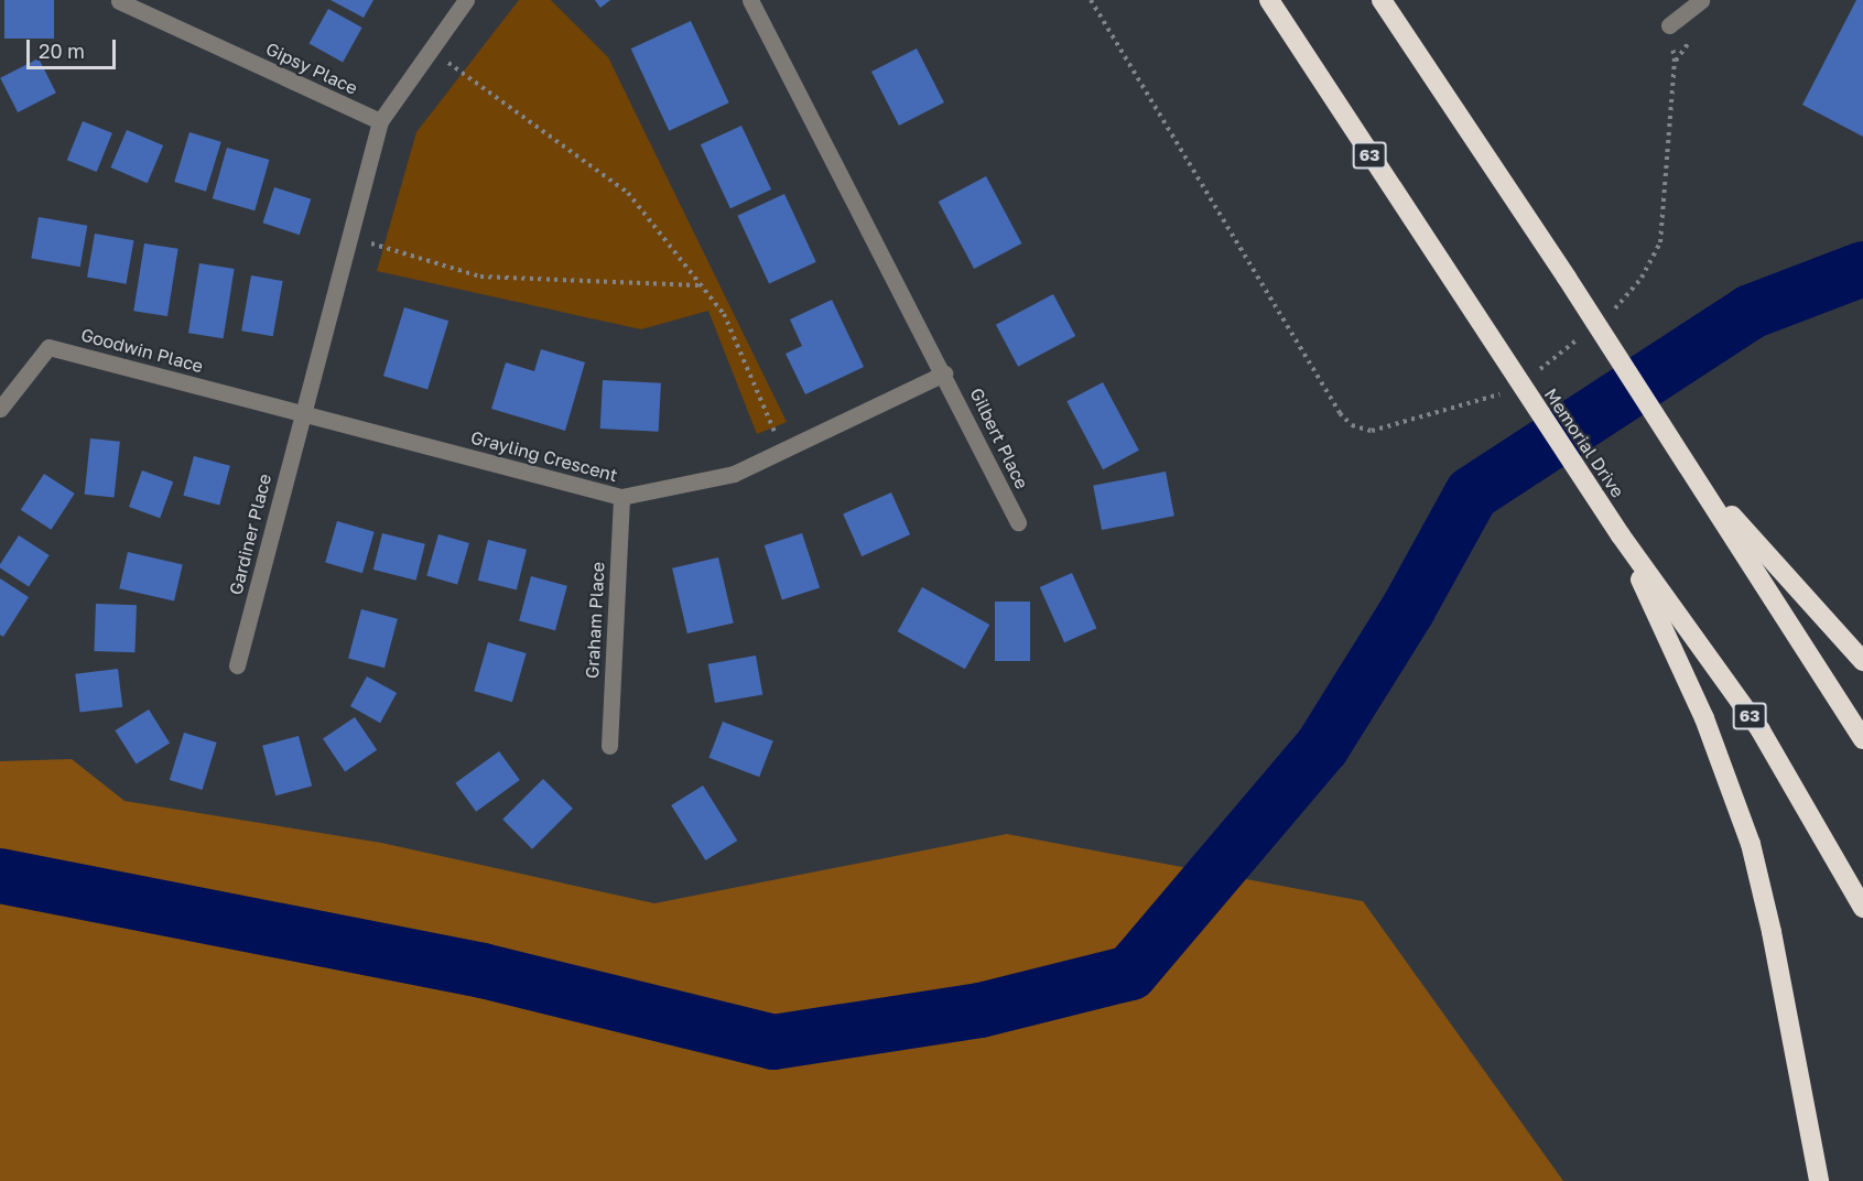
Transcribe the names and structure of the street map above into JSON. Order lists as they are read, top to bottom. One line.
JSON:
{"streets":{"highway":["63","Memorial Drive"],"street":["Gipsy Place","Goodwin Place","Gilbert Place","Grayling Crescent","Gardiner Place","Graham Place"]},"crossings":[["Goodwin Place","Grayling Crescent"],["Goodwin Place","Gardiner Place"],["Gilbert Place","Grayling Crescent"],["Grayling Crescent","Gardiner Place"],["Grayling Crescent","Graham Place"]],"scale_bar":"20 m"}
